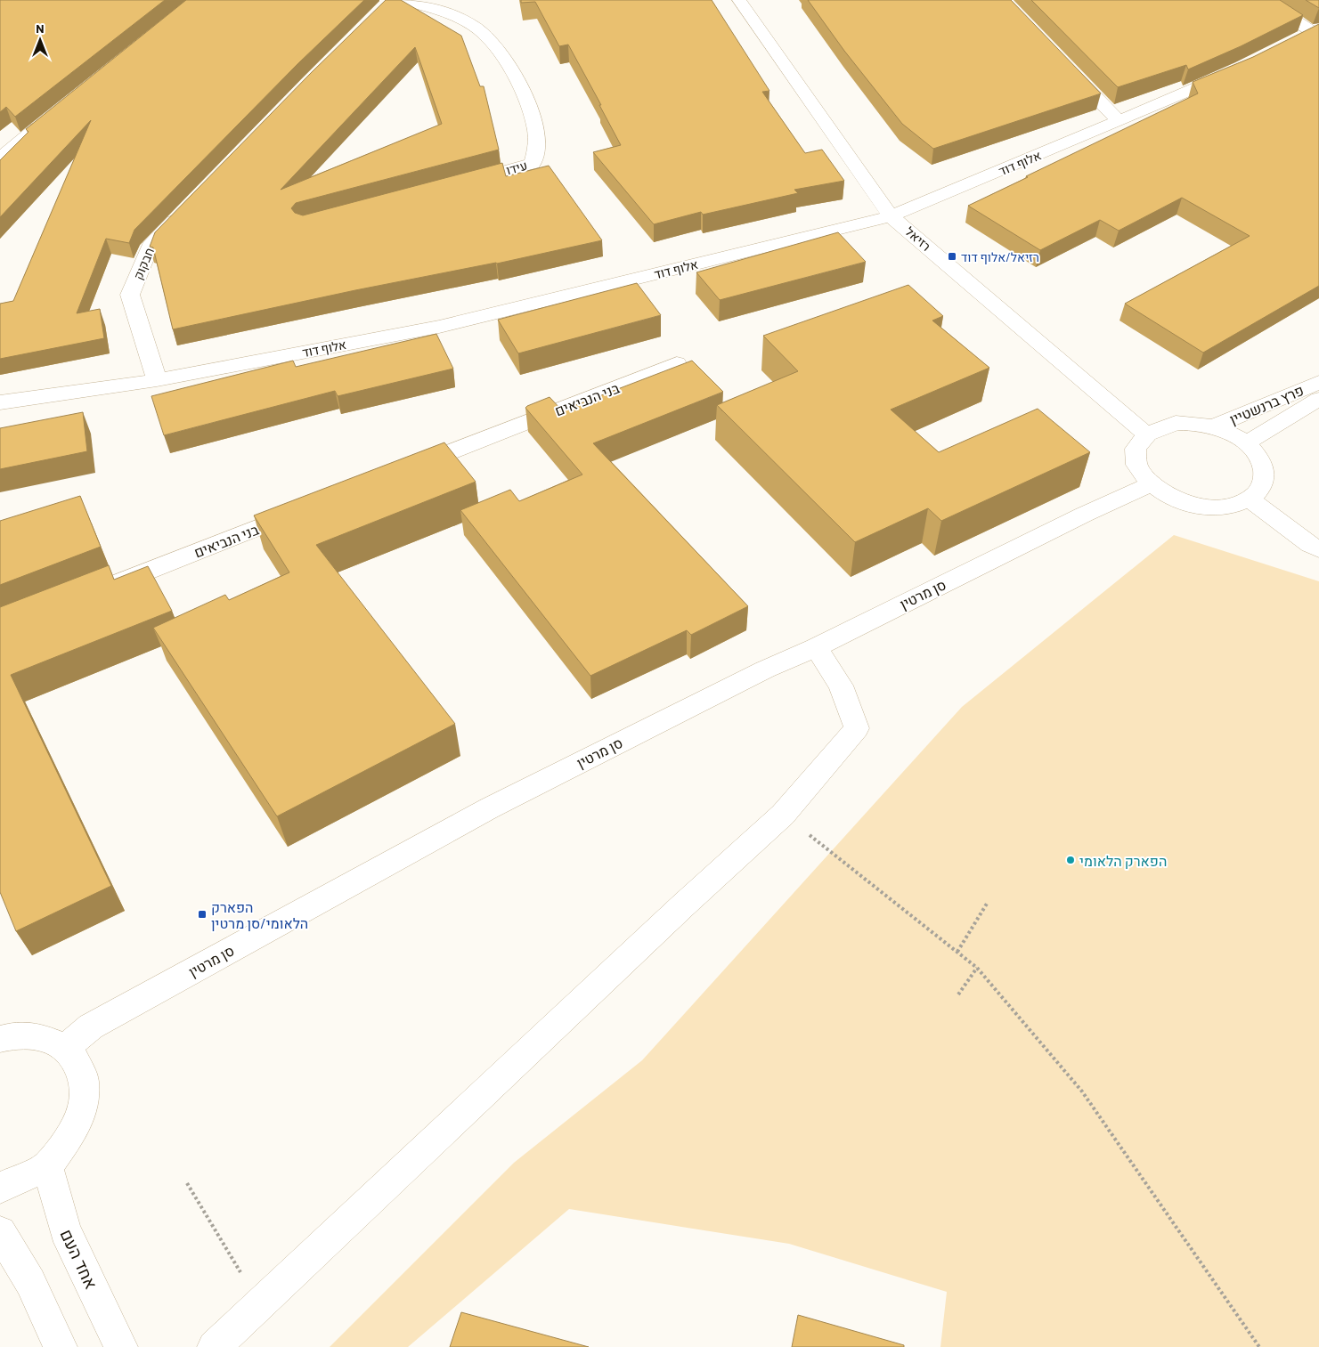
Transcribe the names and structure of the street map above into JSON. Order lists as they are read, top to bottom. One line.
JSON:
{"streets":{"street":["אלוף דוד","עידו","רזיאל","חבקוק","בני הנביאים","פרץ ברנשטיין","סן מרטין","אחד העם"]},"crossings":[["אלוף דוד","רזיאל"],["אלוף דוד","חבקוק"],["רזיאל","פרץ ברנשטיין"],["רזיאל","סן מרטין"],["פרץ ברנשטיין","סן מרטין"]],"places":{"transit":["רזיאל/אלוף דוד","הפארק הלאומי/סן מרטין"],"other":["הפארק הלאומי"]},"north":"top"}
